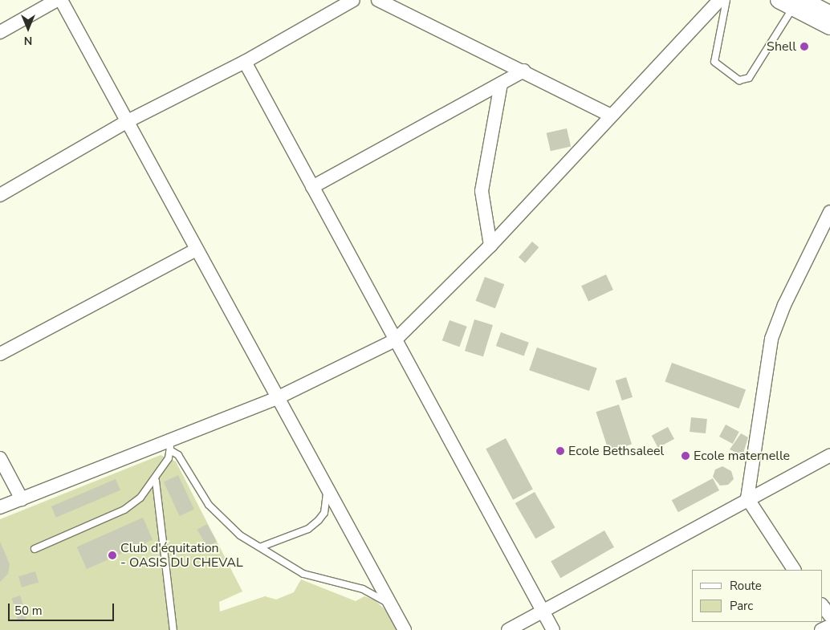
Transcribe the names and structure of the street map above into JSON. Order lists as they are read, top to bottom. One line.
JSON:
{"places":["Shell","Ecole Bethsaleel","Ecole maternelle","Club d'équitation - OASIS DU CHEVAL"],"legend":["Route","Parc"],"scale_bar":"50 m","north":"bottom"}
